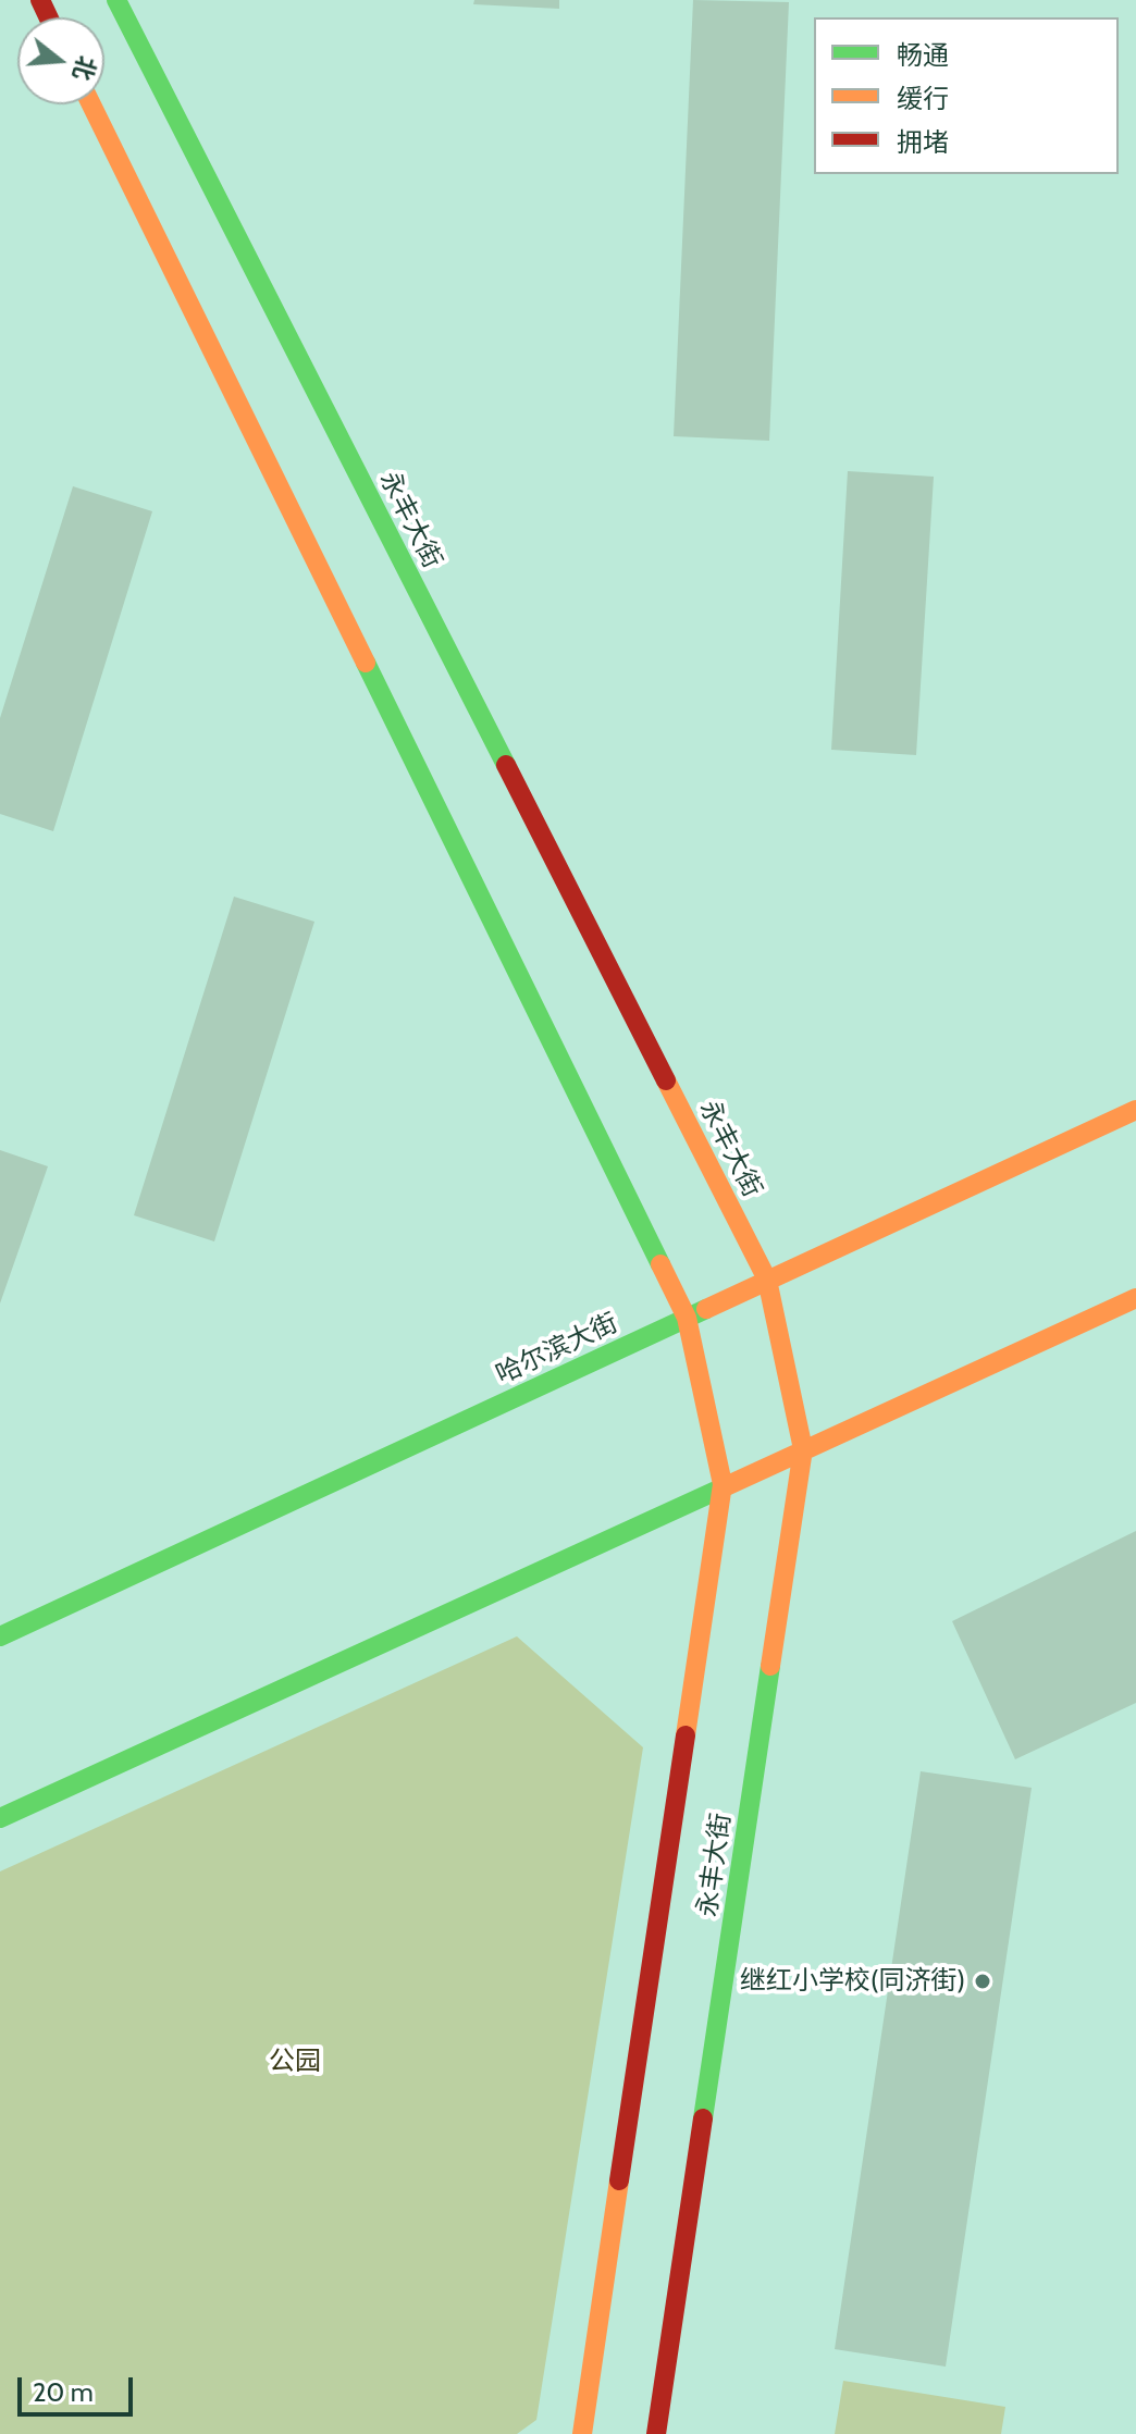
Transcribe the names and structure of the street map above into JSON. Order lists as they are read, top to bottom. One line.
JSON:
{"streets":{"main road":["永丰大街","哈尔滨大街"]},"crossings":[["永丰大街","哈尔滨大街"]],"parks":["公园"],"places":["继红小学校(同济街)"],"legend":["畅通","缓行","拥堵"],"scale_bar":"20 m","north":"right"}
